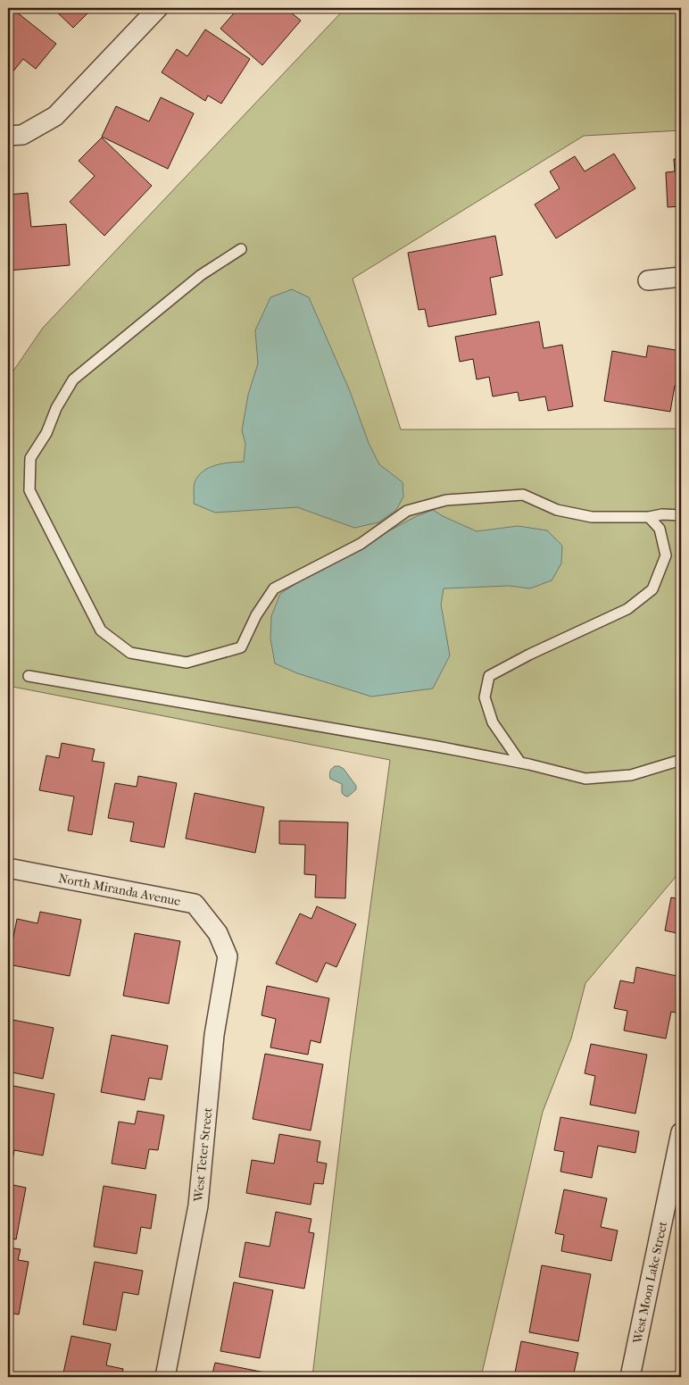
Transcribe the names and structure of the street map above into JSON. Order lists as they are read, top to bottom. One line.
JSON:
{"streets":{"street":["North Miranda Avenue","West Teter Street","West Moon Lake Street"]},"crossings":[["North Miranda Avenue","West Teter Street"]]}
